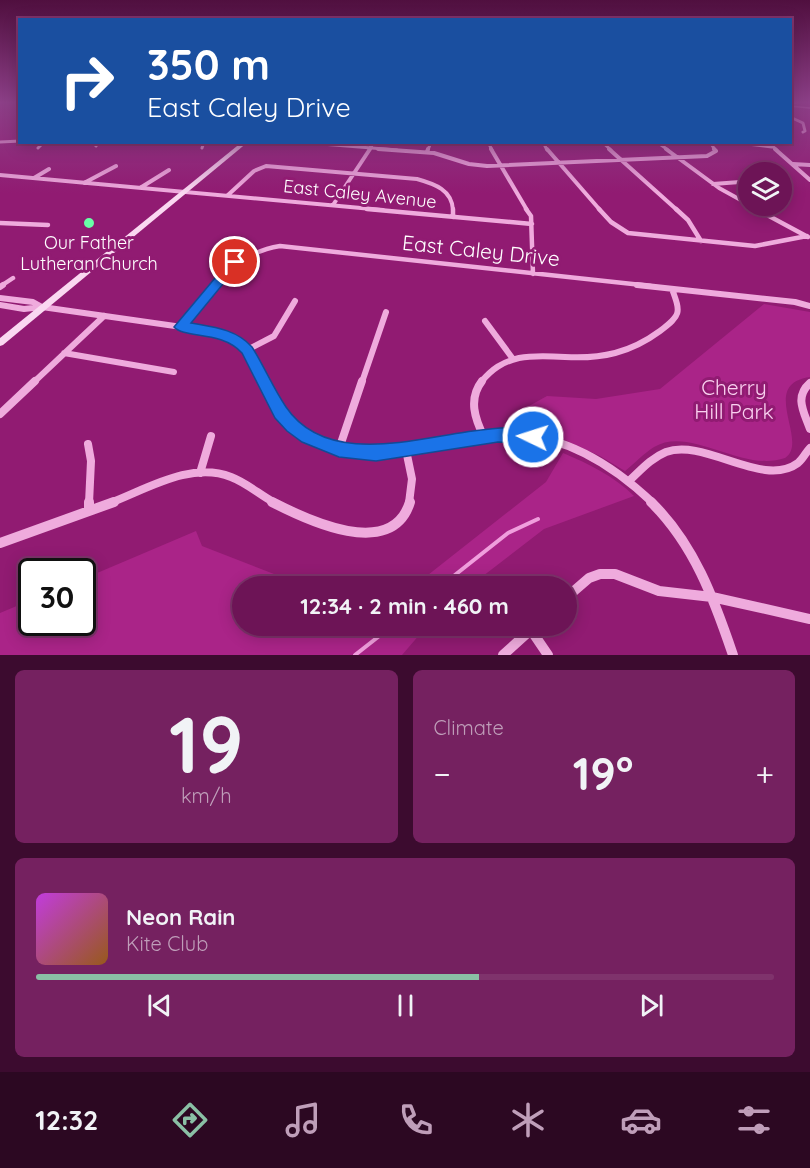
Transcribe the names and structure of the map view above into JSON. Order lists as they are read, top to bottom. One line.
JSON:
{"streets":{"street":["East Caley Avenue","East Caley Drive"]},"parks":["Cherry Hill Park"],"places":["Our Father Lutheran Church"],"page":{"turn":["350 m","East Caley Drive"],"limit":"30","trip":"12:34 · 2 min · 460 m","tile":[["19","km/h"],"Climate"],"heat":["−","19°","+"],"song":["Neon Rain","Kite Club"],"tabs":"12:32"}}
